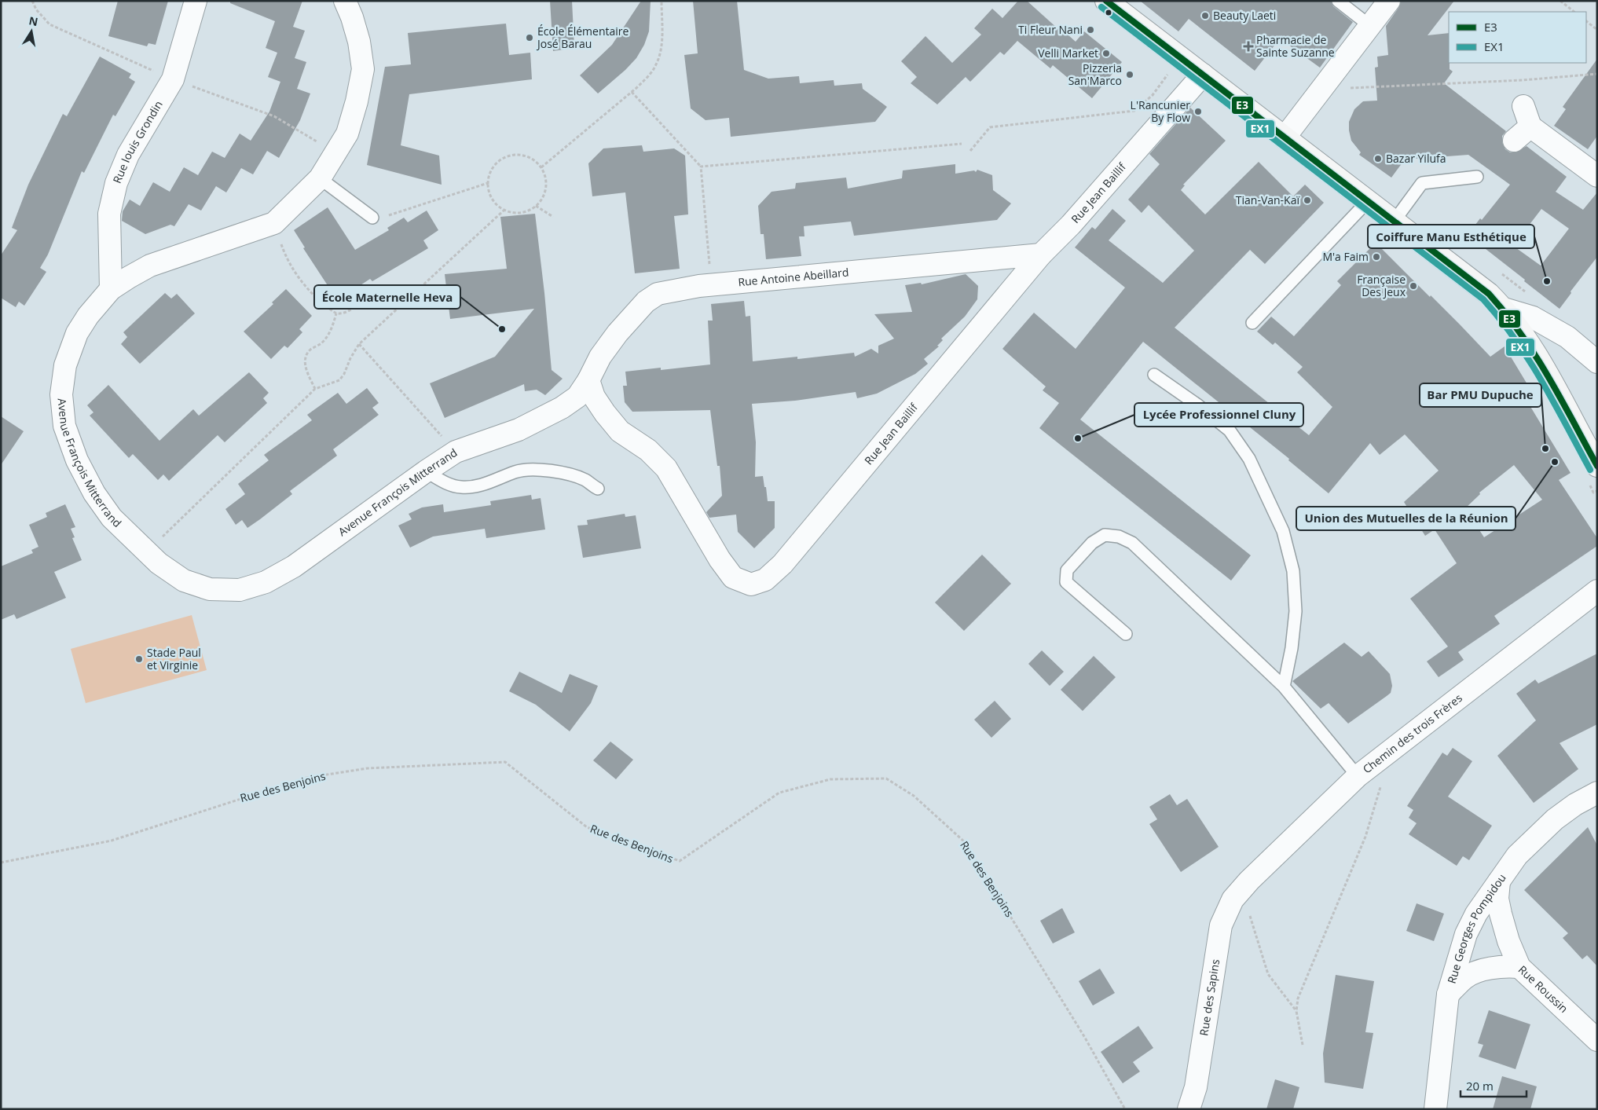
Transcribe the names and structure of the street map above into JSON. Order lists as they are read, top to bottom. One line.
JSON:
{"streets":{"street":["Rue louis Grondin","Rue Jean Baillif","Rue Antoine Abeillard","Avenue François Mitterrand","Chemin des trois Frères","Rue Georges Pompidou","Rue Roussin","Rue des Sapins"],"path":["Rue des Benjoins"]},"crossings":[["Rue louis Grondin","Avenue François Mitterrand"],["Rue Jean Baillif","Rue Antoine Abeillard"],["Rue Jean Baillif","Avenue François Mitterrand"],["Rue Antoine Abeillard","Avenue François Mitterrand"],["Chemin des trois Frères","Rue des Sapins"],["Rue Georges Pompidou","Rue Roussin"]],"places":{"other":["Beauty Laeti","Ti Fleur Nani","École Élémentaire José Barau","Velli Market","Pizzeria San'Marco","L'Rancunier By Flow","Bazar Yilufa","Tian-Van-Kaï","M'a Faim","Coiffure Manu Esthétique","Française Des Jeux","École Maternelle Heva","Lycée Professionnel Cluny","Bar PMU Dupuche","Union des Mutuelles de la Réunion","Stade Paul et Virginie"],"health":["Pharmacie de Sainte Suzanne"]},"lines":["transit line E3","transit line EX1"],"legend":["E3","EX1"],"scale_bar":"20 m","north":"top"}
